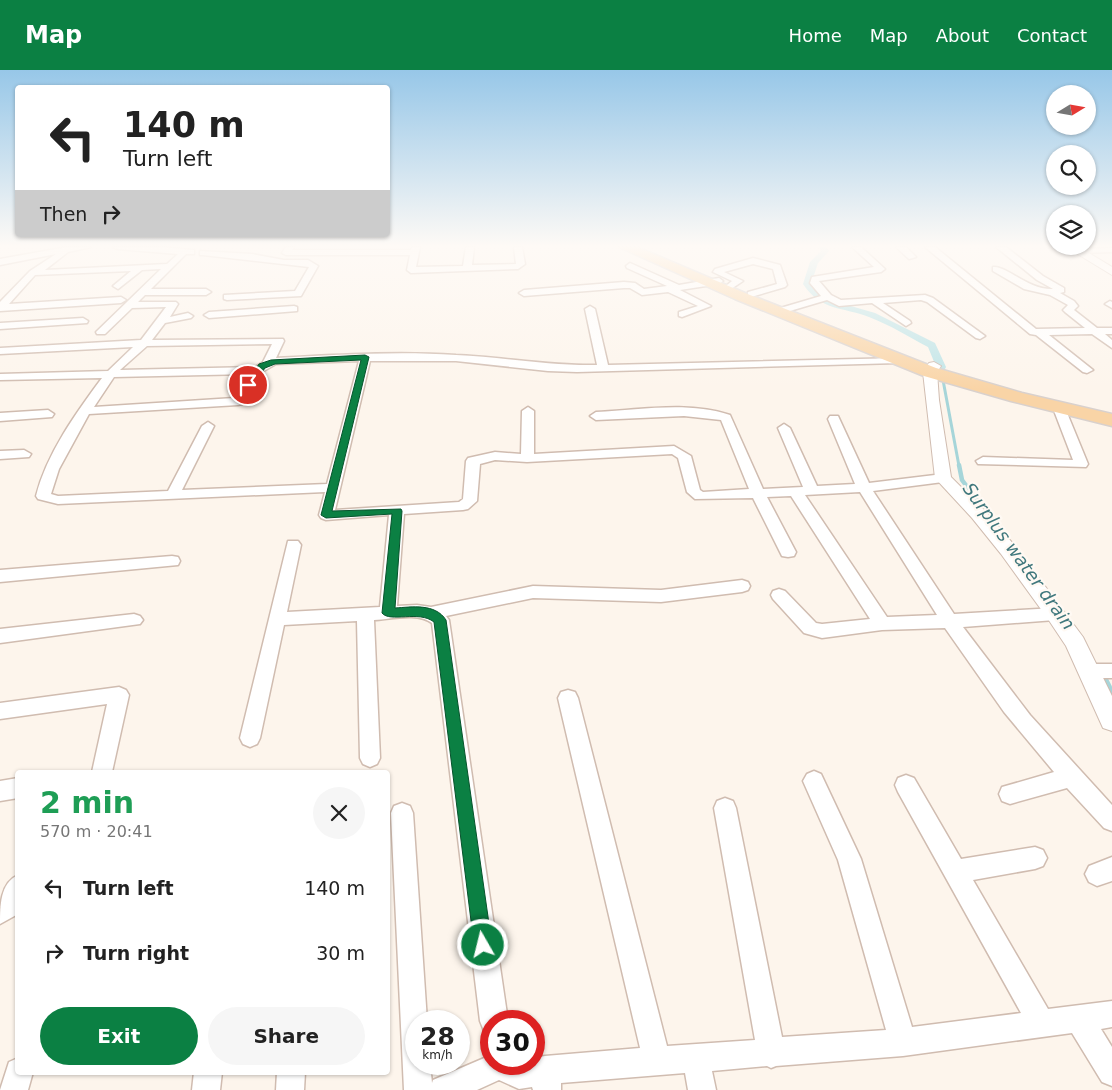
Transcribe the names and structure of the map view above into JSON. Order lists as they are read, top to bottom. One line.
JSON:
{"water":["Surplus water drain"],"north":"right","page":{"header":"Map","nav":["Home","Map","About","Contact"],"turn":["140 m","Turn left"],"then":"Then","heading":["2 min","570 m · 20:41"],"list":[{"name":"Turn left","value":"140 m"},{"name":"Turn right","value":"30 m"}],"buttons":["Exit","Share"],"speed":"28 km/h","limit":"30"}}
